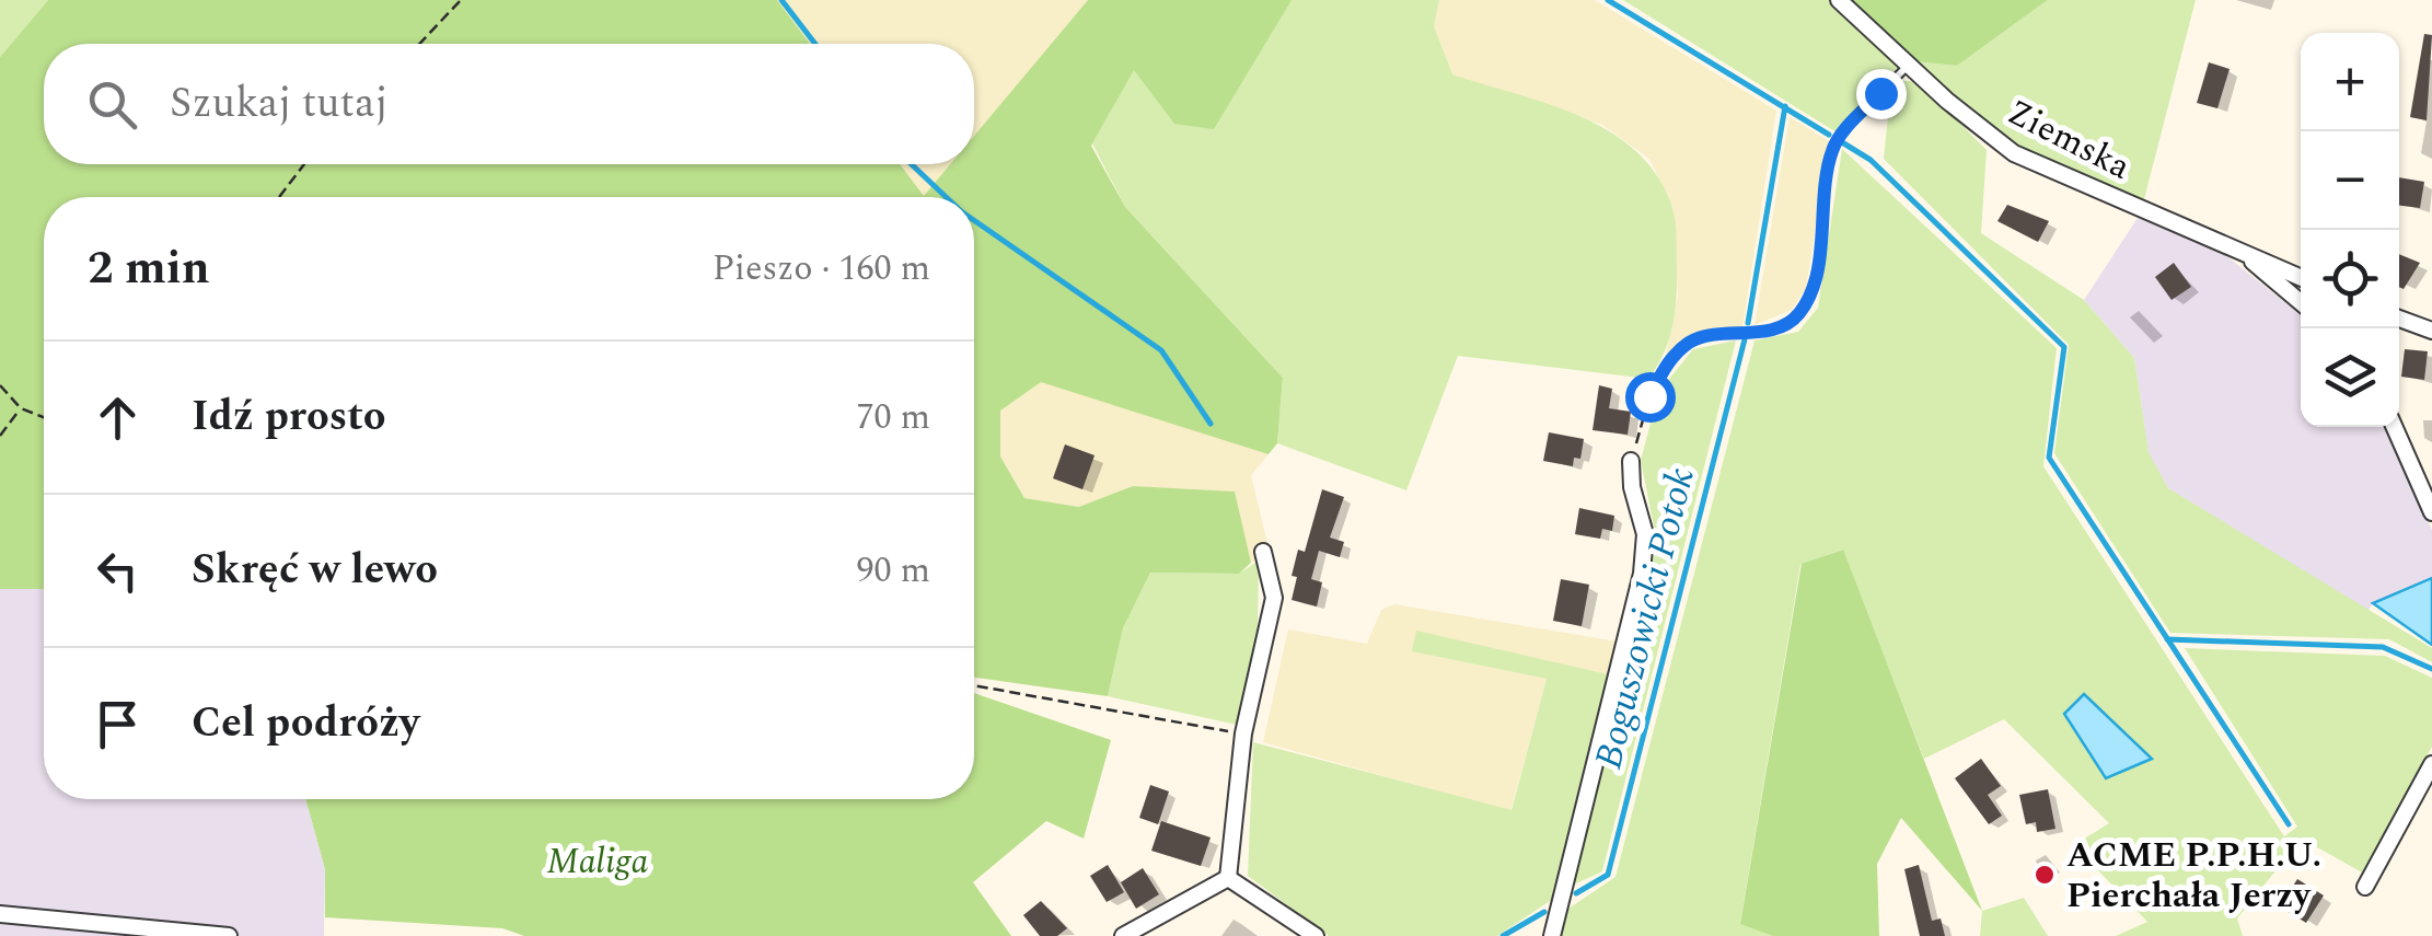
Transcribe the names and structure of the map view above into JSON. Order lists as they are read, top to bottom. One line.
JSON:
{"streets":{"street":["Ziemska"]},"water":["Boguszowicki Potok"],"parks":["Maliga"],"places":["ACME P.P.H.U. Pierchała Jerzy"],"page":{"map_buttons":["+","−"],"search":"Szukaj tutaj","heading":["2 min","Pieszo · 160 m"],"list":[["Idź prosto","70 m"],["Skręć w lewo","90 m"],"Cel podróży"]}}
